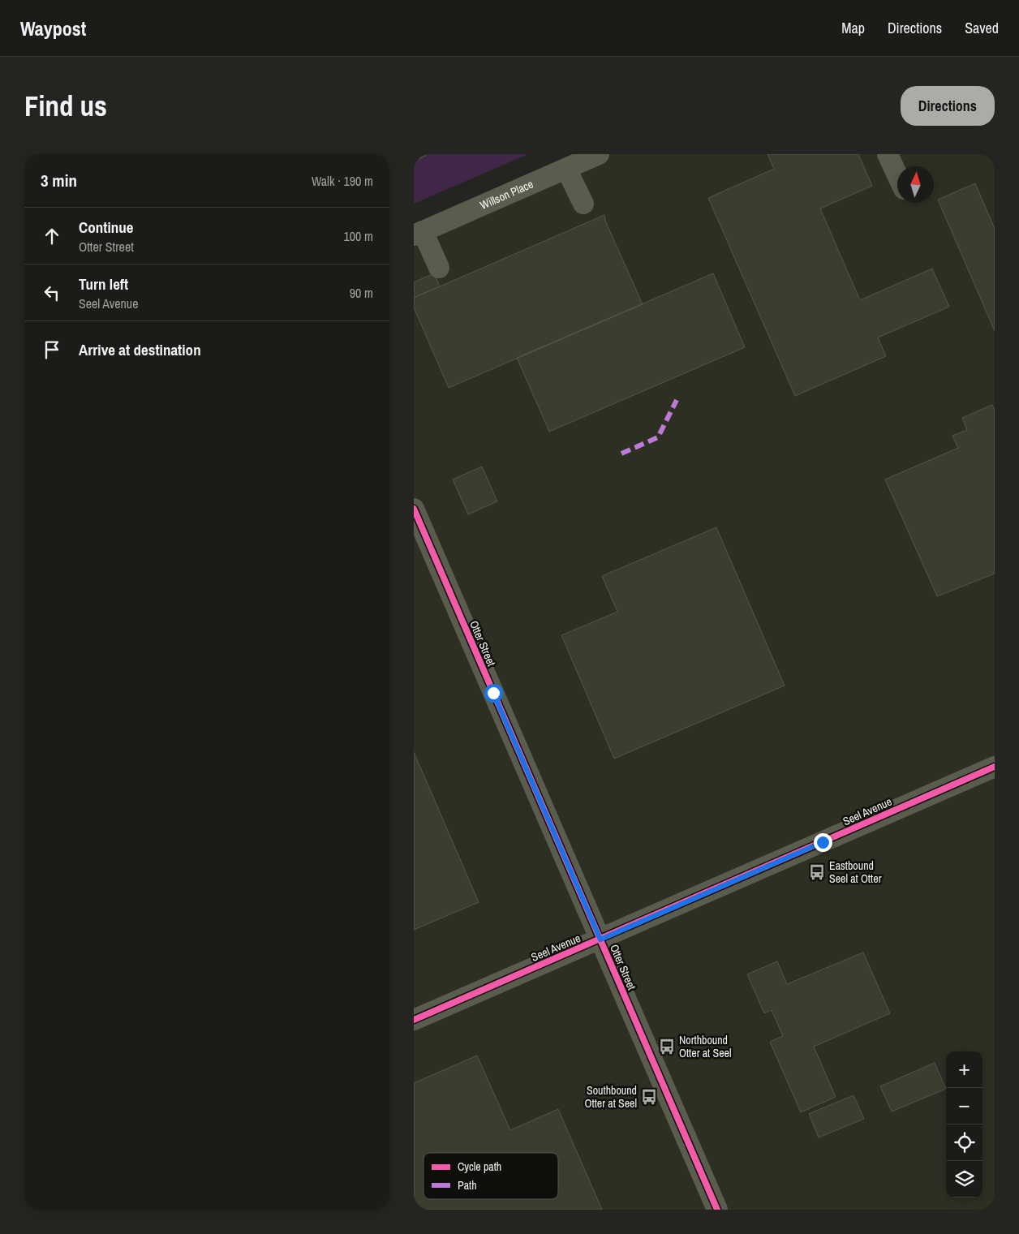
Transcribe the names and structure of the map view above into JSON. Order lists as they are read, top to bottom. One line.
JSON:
{"streets":{"street":["Willson Place","Otter Street","Seel Avenue"]},"crossings":[["Otter Street","Seel Avenue"]],"places":{"bus stop":["Eastbound Seel at Otter","Northbound Otter at Seel","Southbound Otter at Seel"]},"legend":["Cycle path","Path"],"north":"top","page":{"header":"Waypost","nav":["Map","Directions","Saved"],"buttons":"Directions","title":"Find us","heading":["3 min","Walk · 190 m"],"list":[["Continue","Otter Street","100 m"],["Turn left","Seel Avenue","90 m"],"Arrive at destination"],"map_buttons":["+","−"]}}
